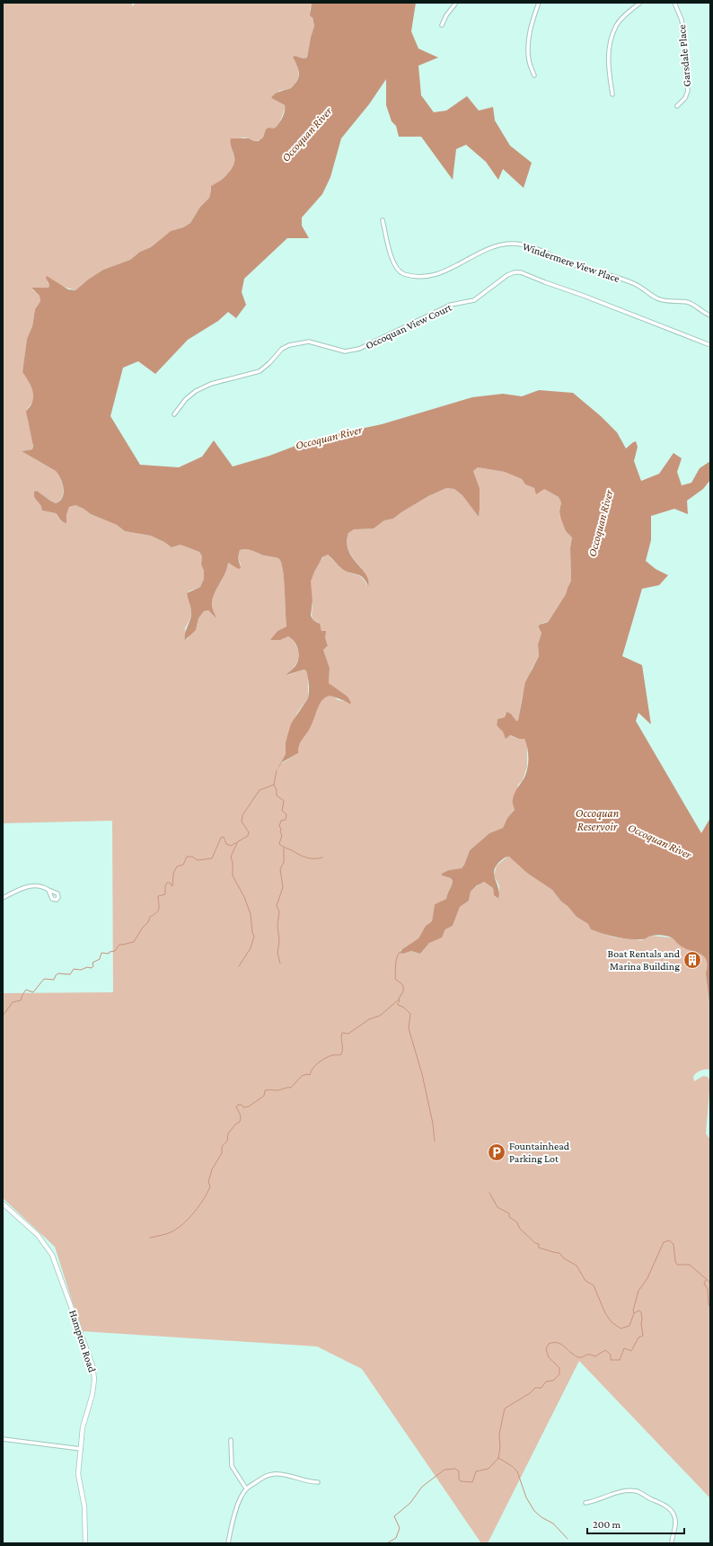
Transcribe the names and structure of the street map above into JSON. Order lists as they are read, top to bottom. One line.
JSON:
{"streets":{"street":["Garsdale Place","Windermere View Place","Occoquan View Court","Hampton Road"]},"water":["Occoquan River","Occoquan Reservoir"],"places":{"building":["Boat Rentals and Marina Building"],"parking":["Fountainhead Parking Lot"]},"scale_bar":"200 m"}
